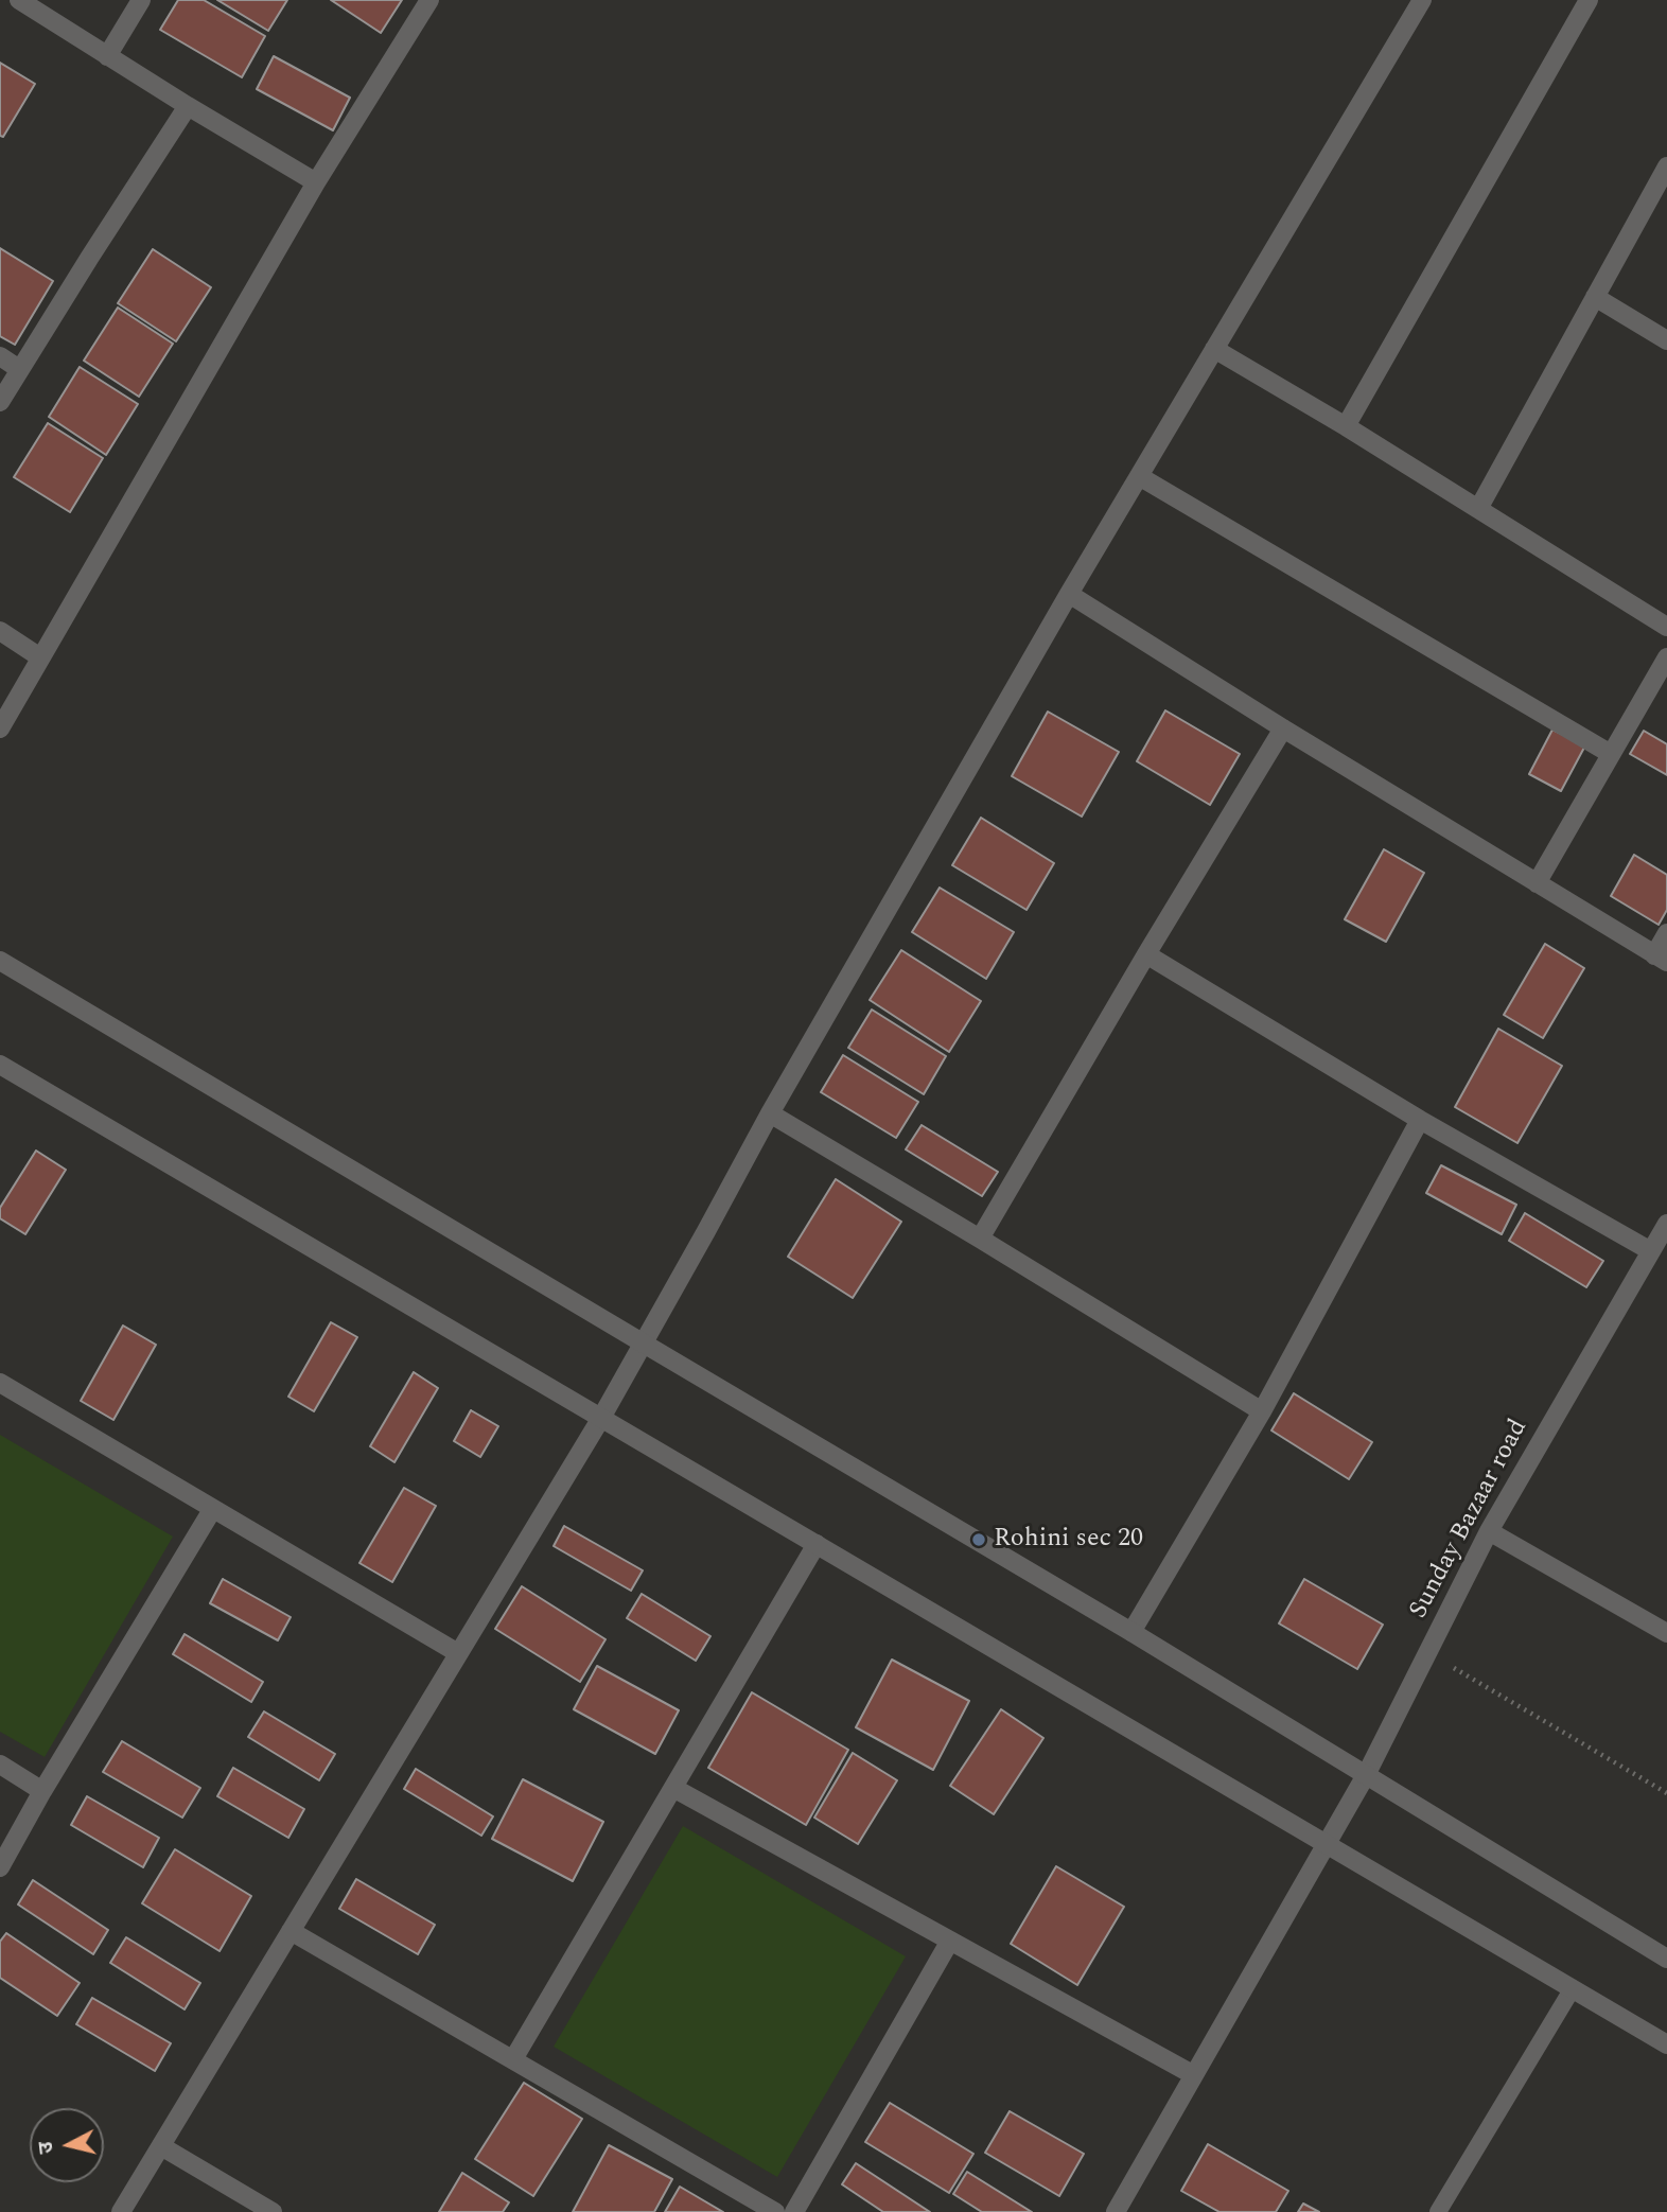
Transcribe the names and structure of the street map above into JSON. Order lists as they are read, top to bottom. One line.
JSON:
{"streets":{"street":["Sunday Bazaar road"]},"places":["Rohini sec 20"],"north":"left"}
